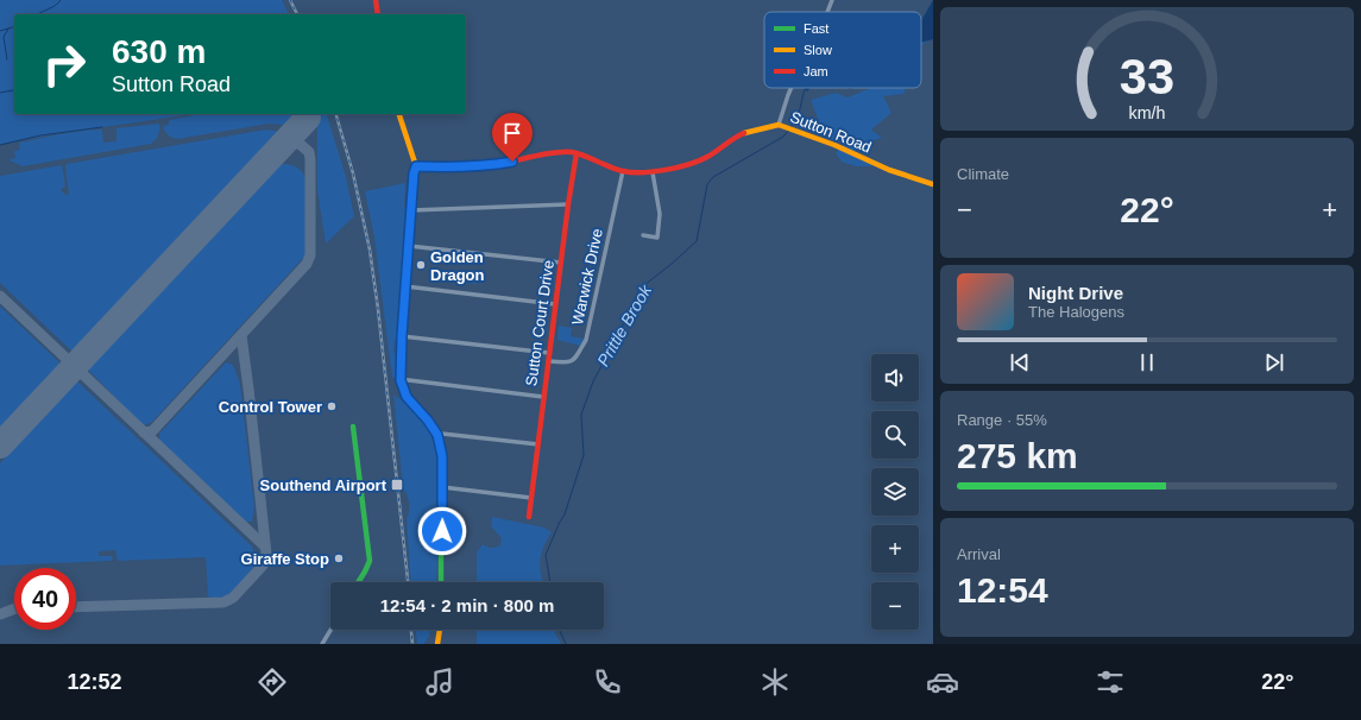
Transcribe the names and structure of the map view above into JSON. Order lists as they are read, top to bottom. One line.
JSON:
{"streets":{"street":["Sutton Road","Warwick Drive","Sutton Court Drive"]},"crossings":[["Sutton Road","Warwick Drive"],["Sutton Road","Sutton Court Drive"],["Warwick Drive","Sutton Court Drive"]],"water":["Prittle Brook"],"places":{"other":["Golden Dragon","Control Tower","Giraffe Stop"],"transit":["Southend Airport"]},"legend":["Fast","Slow","Jam"],"page":{"turn":["630 m","Sutton Road"],"tile":["Climate",["Range · 55%","275 km"],["Arrival","12:54"]],"heat":["−","22°","+"],"song":["Night Drive","The Halogens"],"map_buttons":["+","−"],"limit":"40","trip":"12:54 · 2 min · 800 m","tabs":["12:52","22°"],"gauge":["33","km/h"]}}
